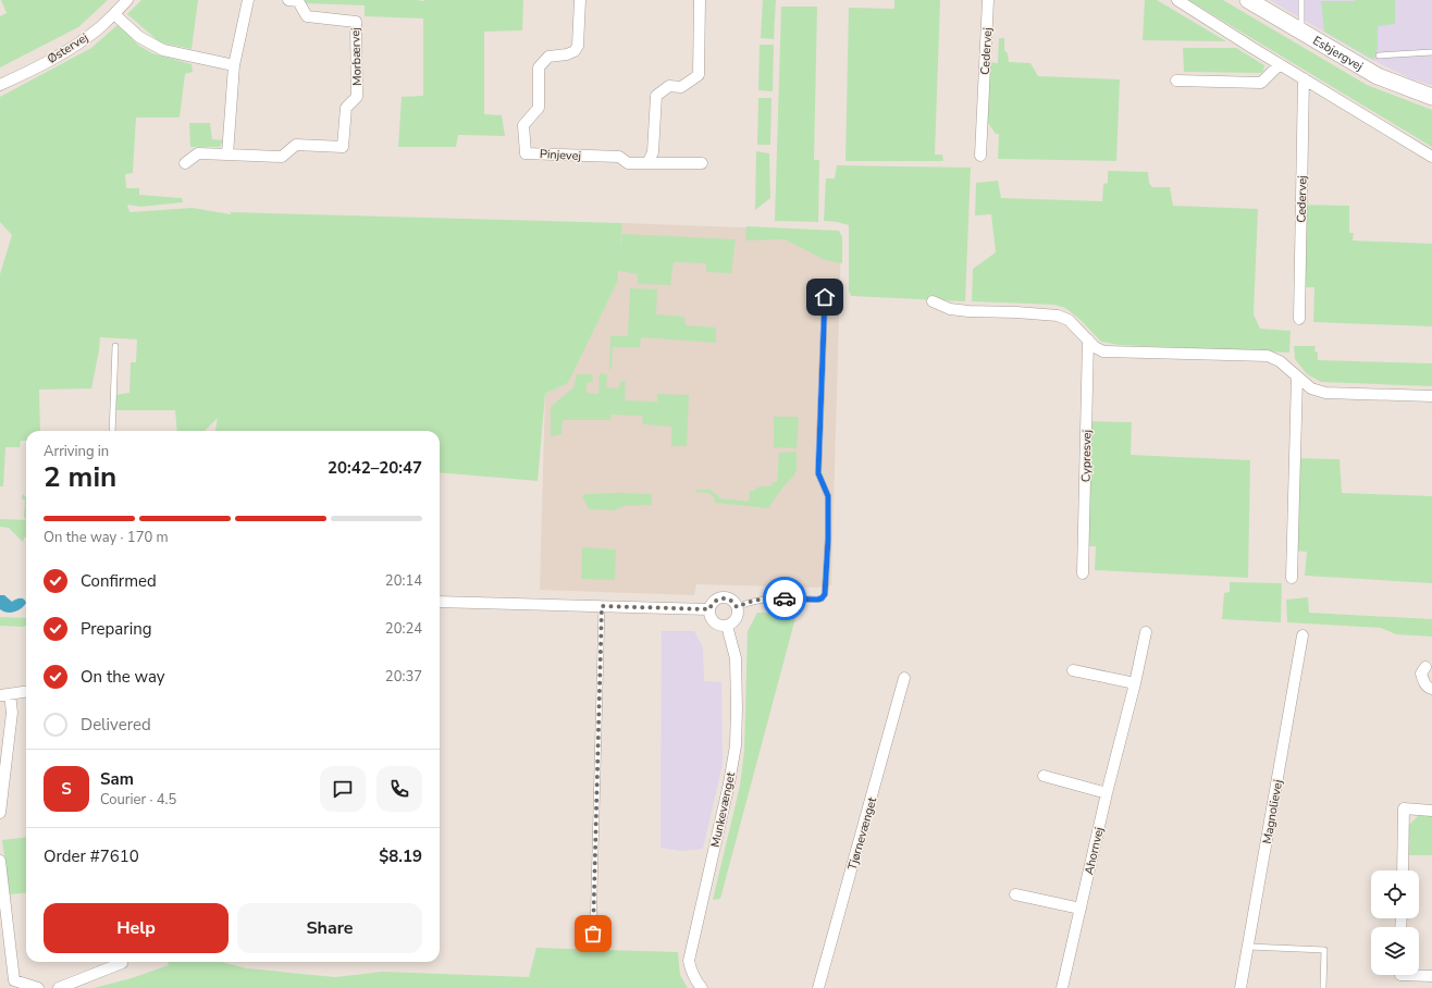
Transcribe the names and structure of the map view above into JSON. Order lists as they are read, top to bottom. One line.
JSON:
{"streets":{"main road":["Esbjergvej"],"street":["Østervej","Cedervej","Morbærvej","Pinjevej","Cypresvej","Munkevænget","Magnolievej","Tjørnevænget","Ahornvej"]},"page":{"heading":["2 min","Arriving in","20:42–20:47"],"panel":["Sam","Courier · 4.5","Order #7610","$8.19"],"bar":"On the way · 170 m","list":[["Confirmed","20:14"],["Preparing","20:24"],["On the way","20:37"],"Delivered"],"round":"S","buttons":["Help","Share"]}}
